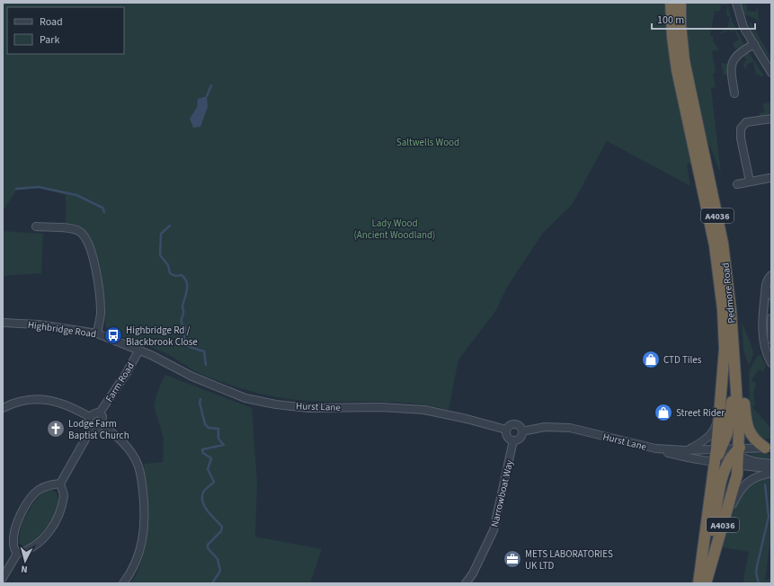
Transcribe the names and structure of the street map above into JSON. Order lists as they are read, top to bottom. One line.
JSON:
{"streets":{"highway":["A4036","Pedmore Road"],"street":["Highbridge Road","Farm Road","Hurst Lane","Narrowboat Way"]},"crossings":[["Pedmore Road","Hurst Lane"],["Highbridge Road","Farm Road"],["Highbridge Road","Hurst Lane"],["Farm Road","Hurst Lane"],["Hurst Lane","Narrowboat Way"]],"parks":["Saltwells Wood","Lady Wood (Ancient Woodland)"],"places":{"bus stop":["Highbridge Rd / Blackbrook Close"],"shop":["CTD Tiles","Street Rider"],"church":["Lodge Farm Baptist Church"],"office":["METS LABORATORIES UK LTD"]},"legend":["Road","Park"],"scale_bar":"100 m","north":"bottom"}
